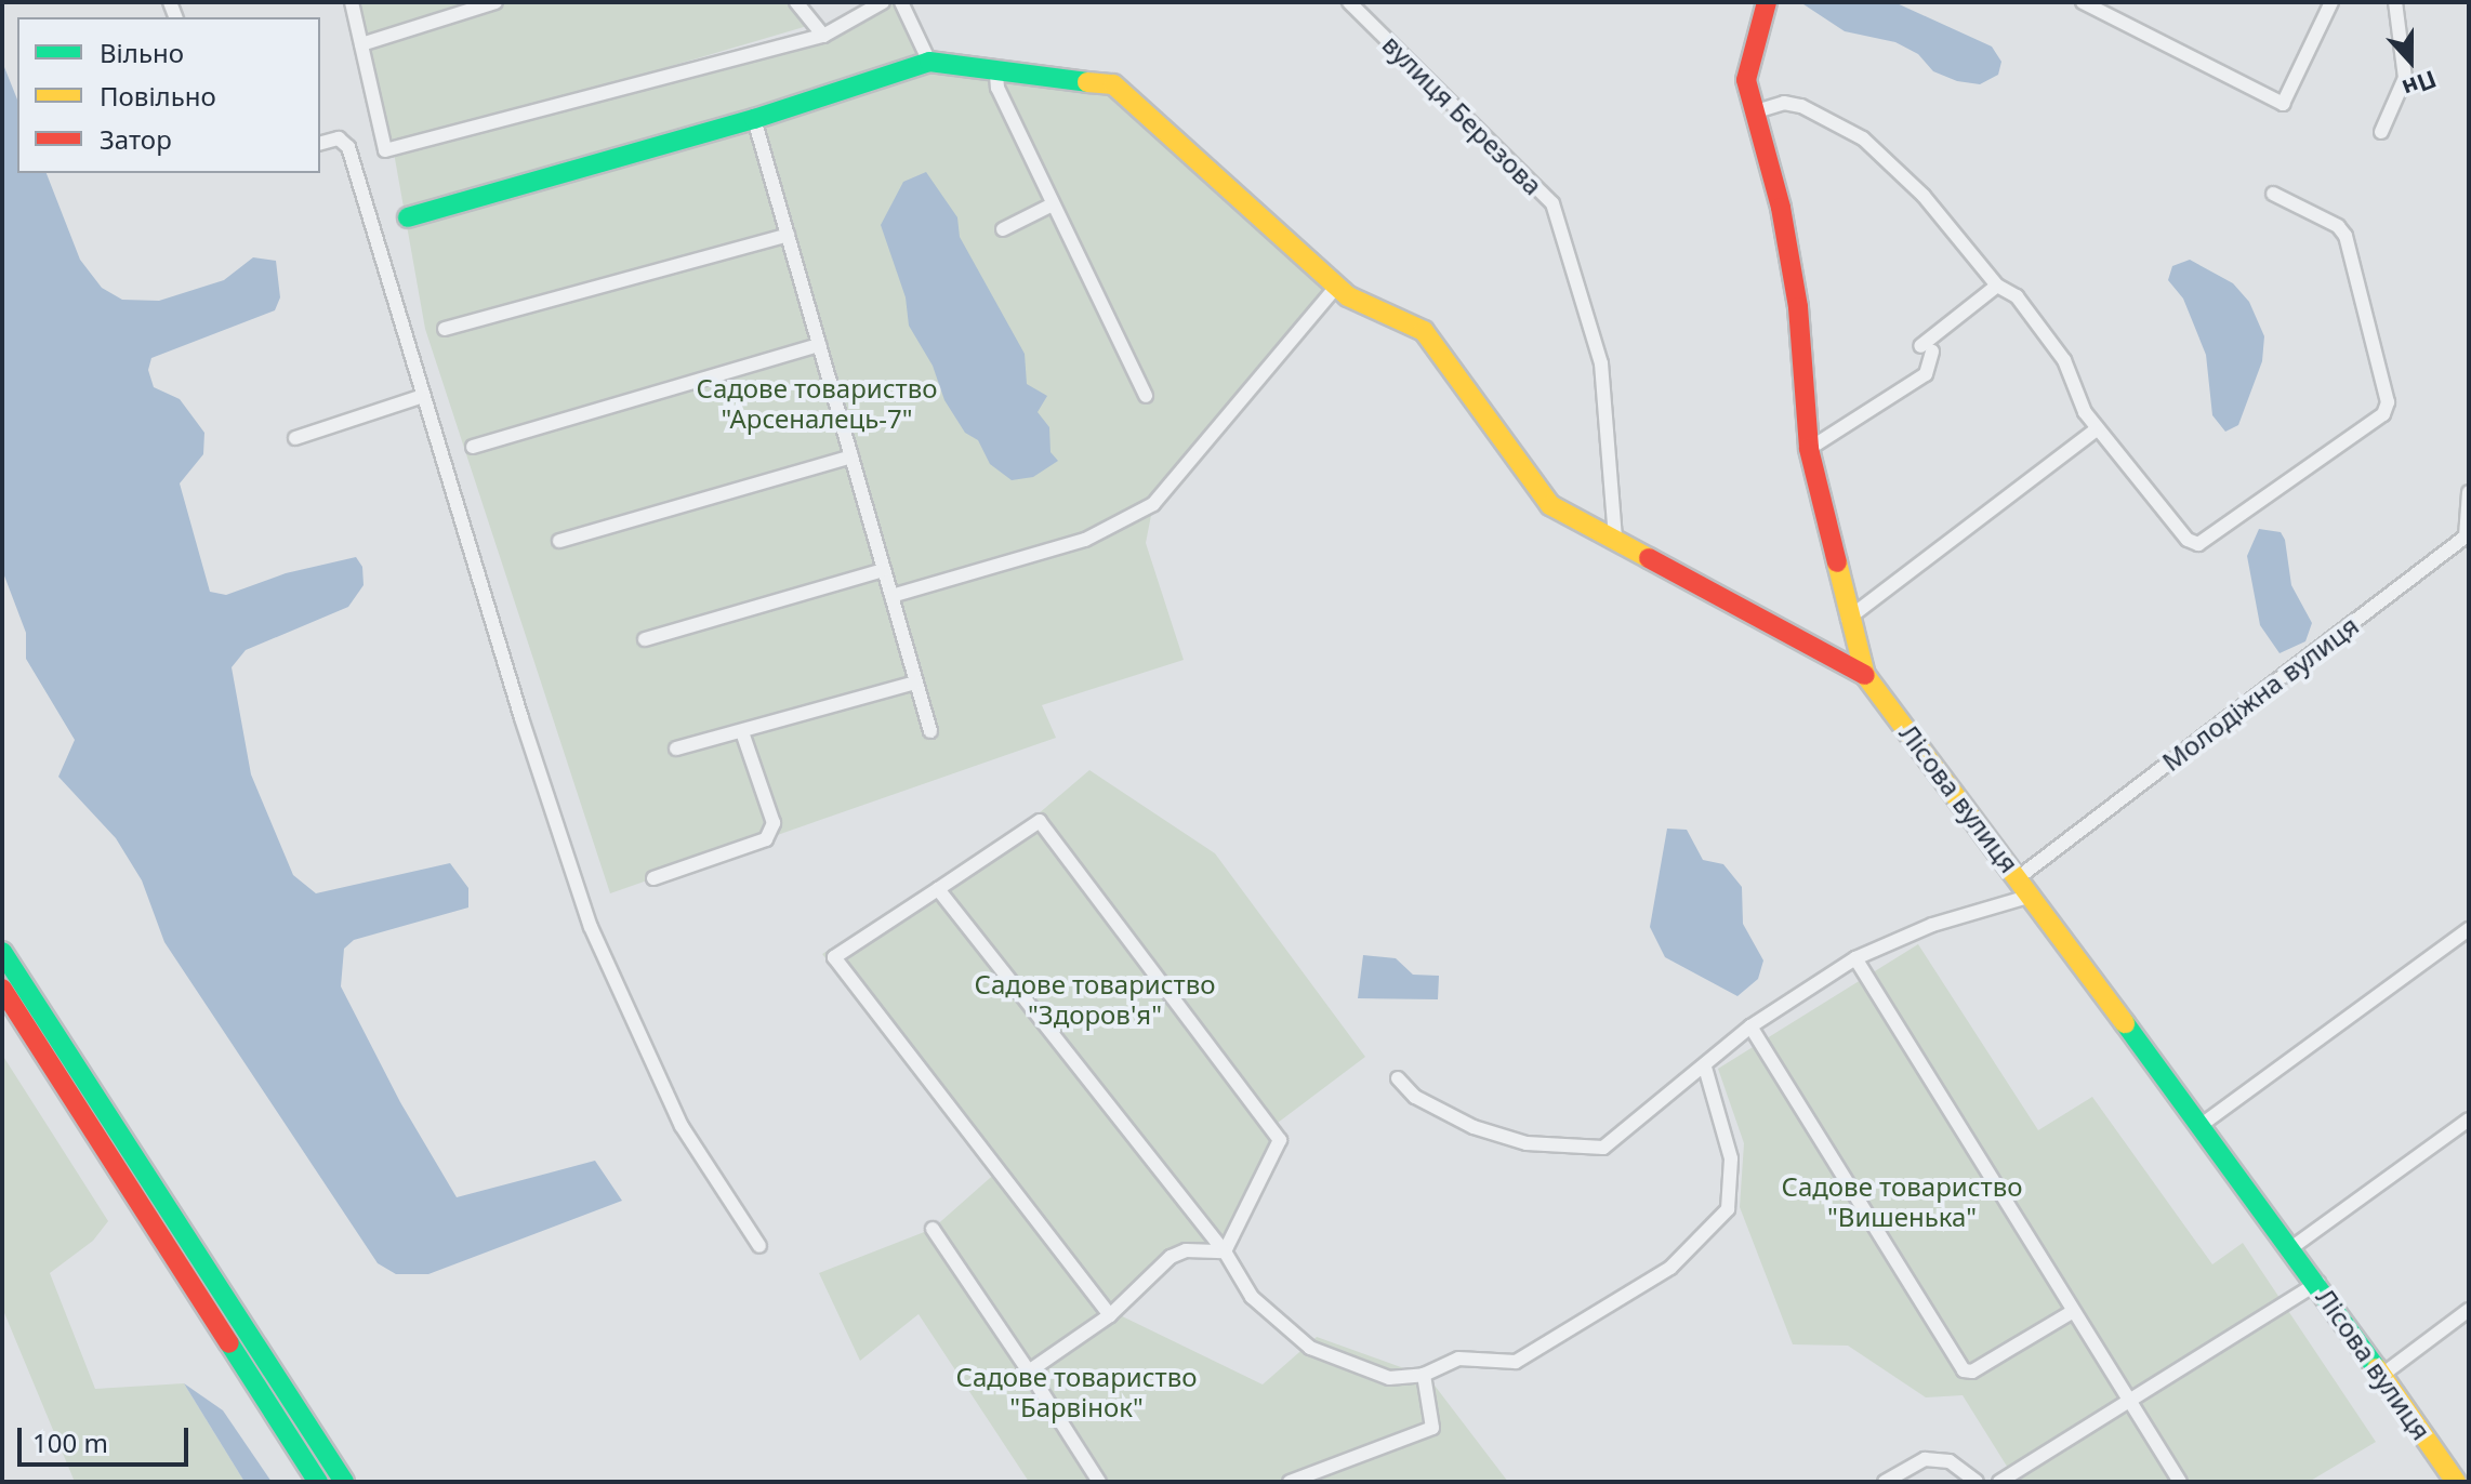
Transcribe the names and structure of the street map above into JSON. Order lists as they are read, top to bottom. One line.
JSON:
{"streets":{"street":["вулиця Березова","Молодіжна вулиця","Лісова вулиця"]},"crossings":[["Молодіжна вулиця","Лісова вулиця"]],"parks":["Садове товариство \"Арсеналець-7\"","Садове товариство \"Здоров'я\"","Садове товариство \"Вишенька\"","Садове товариство \"Барвінок\""],"legend":["Вільно","Повільно","Затор"],"scale_bar":"100 m","north":"bottom"}
